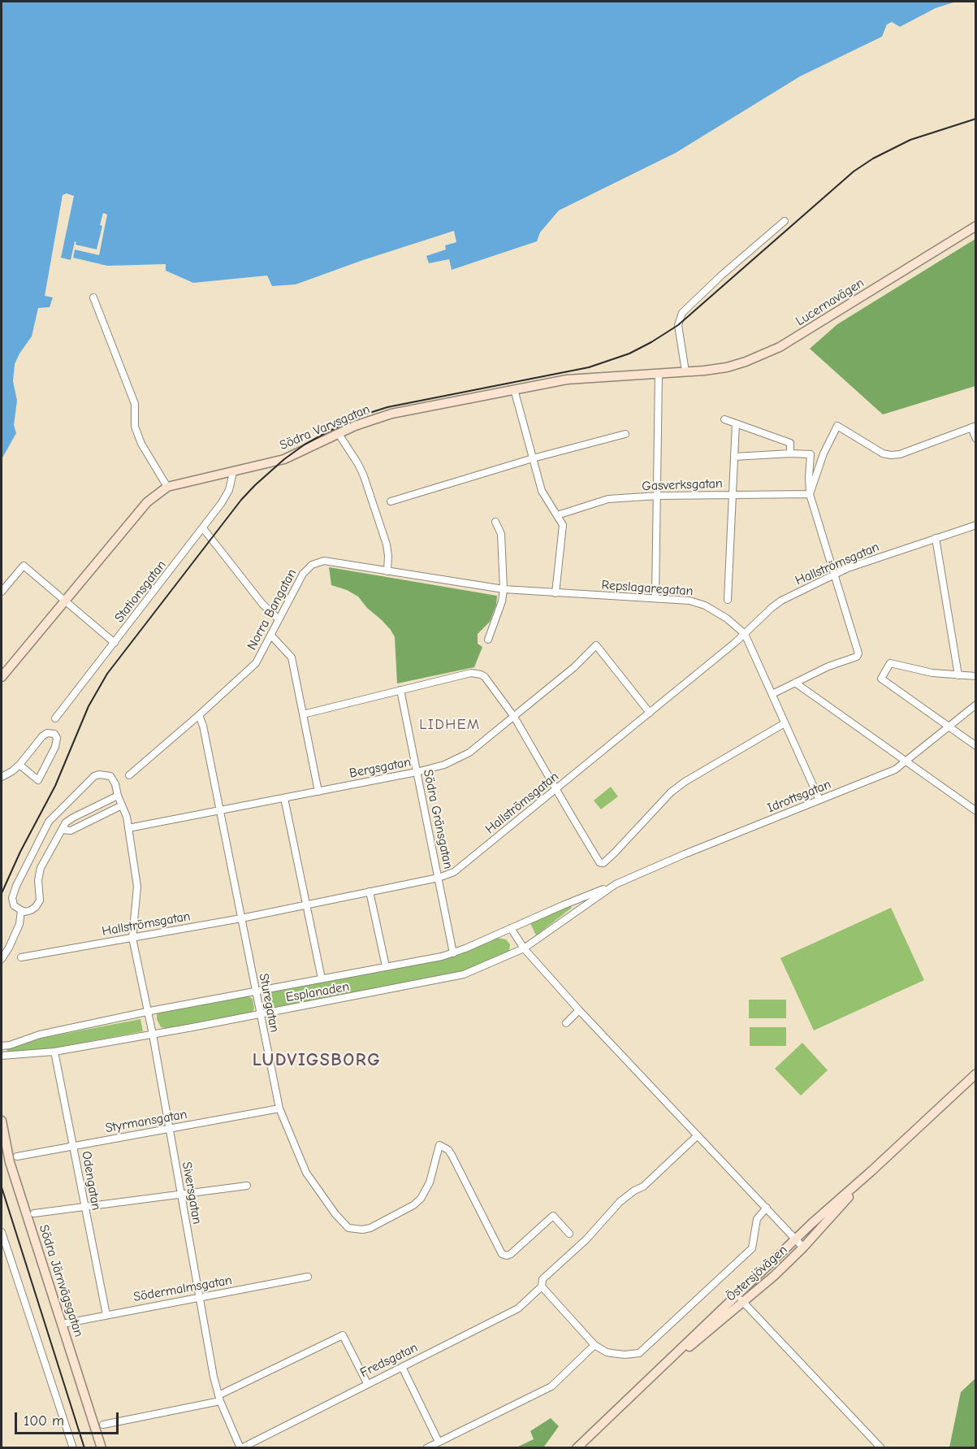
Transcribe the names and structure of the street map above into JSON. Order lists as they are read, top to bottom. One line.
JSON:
{"streets":{"street":["Lucernavägen","Södra Varvsgatan","Gasverksgatan","Hallströmsgatan","Repslagaregatan","Stationsgatan","Norra Bangatan","Bergsgatan","Idrottsgatan","Södra Gränsgatan","Esplanaden","Sturegatan","Styrmansgatan","Odengatan","Siversgatan","Östersjövägen","Södra Järnvägsgatan","Södermalmsgatan","Fredsgatan"]},"crossings":[["Lucernavägen","Södra Varvsgatan"],["Södra Varvsgatan","Stationsgatan"],["Hallströmsgatan","Repslagaregatan"],["Hallströmsgatan","Bergsgatan"],["Hallströmsgatan","Södra Gränsgatan"],["Hallströmsgatan","Sturegatan"],["Hallströmsgatan","Siversgatan"],["Repslagaregatan","Norra Bangatan"],["Repslagaregatan","Idrottsgatan"],["Norra Bangatan","Sturegatan"],["Bergsgatan","Södra Gränsgatan"],["Bergsgatan","Sturegatan"],["Bergsgatan","Siversgatan"],["Idrottsgatan","Esplanaden"],["Södra Gränsgatan","Esplanaden"],["Esplanaden","Sturegatan"],["Esplanaden","Odengatan"],["Esplanaden","Siversgatan"],["Sturegatan","Styrmansgatan"],["Styrmansgatan","Odengatan"],["Styrmansgatan","Siversgatan"],["Odengatan","Södermalmsgatan"],["Siversgatan","Södermalmsgatan"],["Siversgatan","Fredsgatan"],["Södra Järnvägsgatan","Södermalmsgatan"]],"districts":["LIDHEM","LUDVIGSBORG"],"scale_bar":"100 m"}
